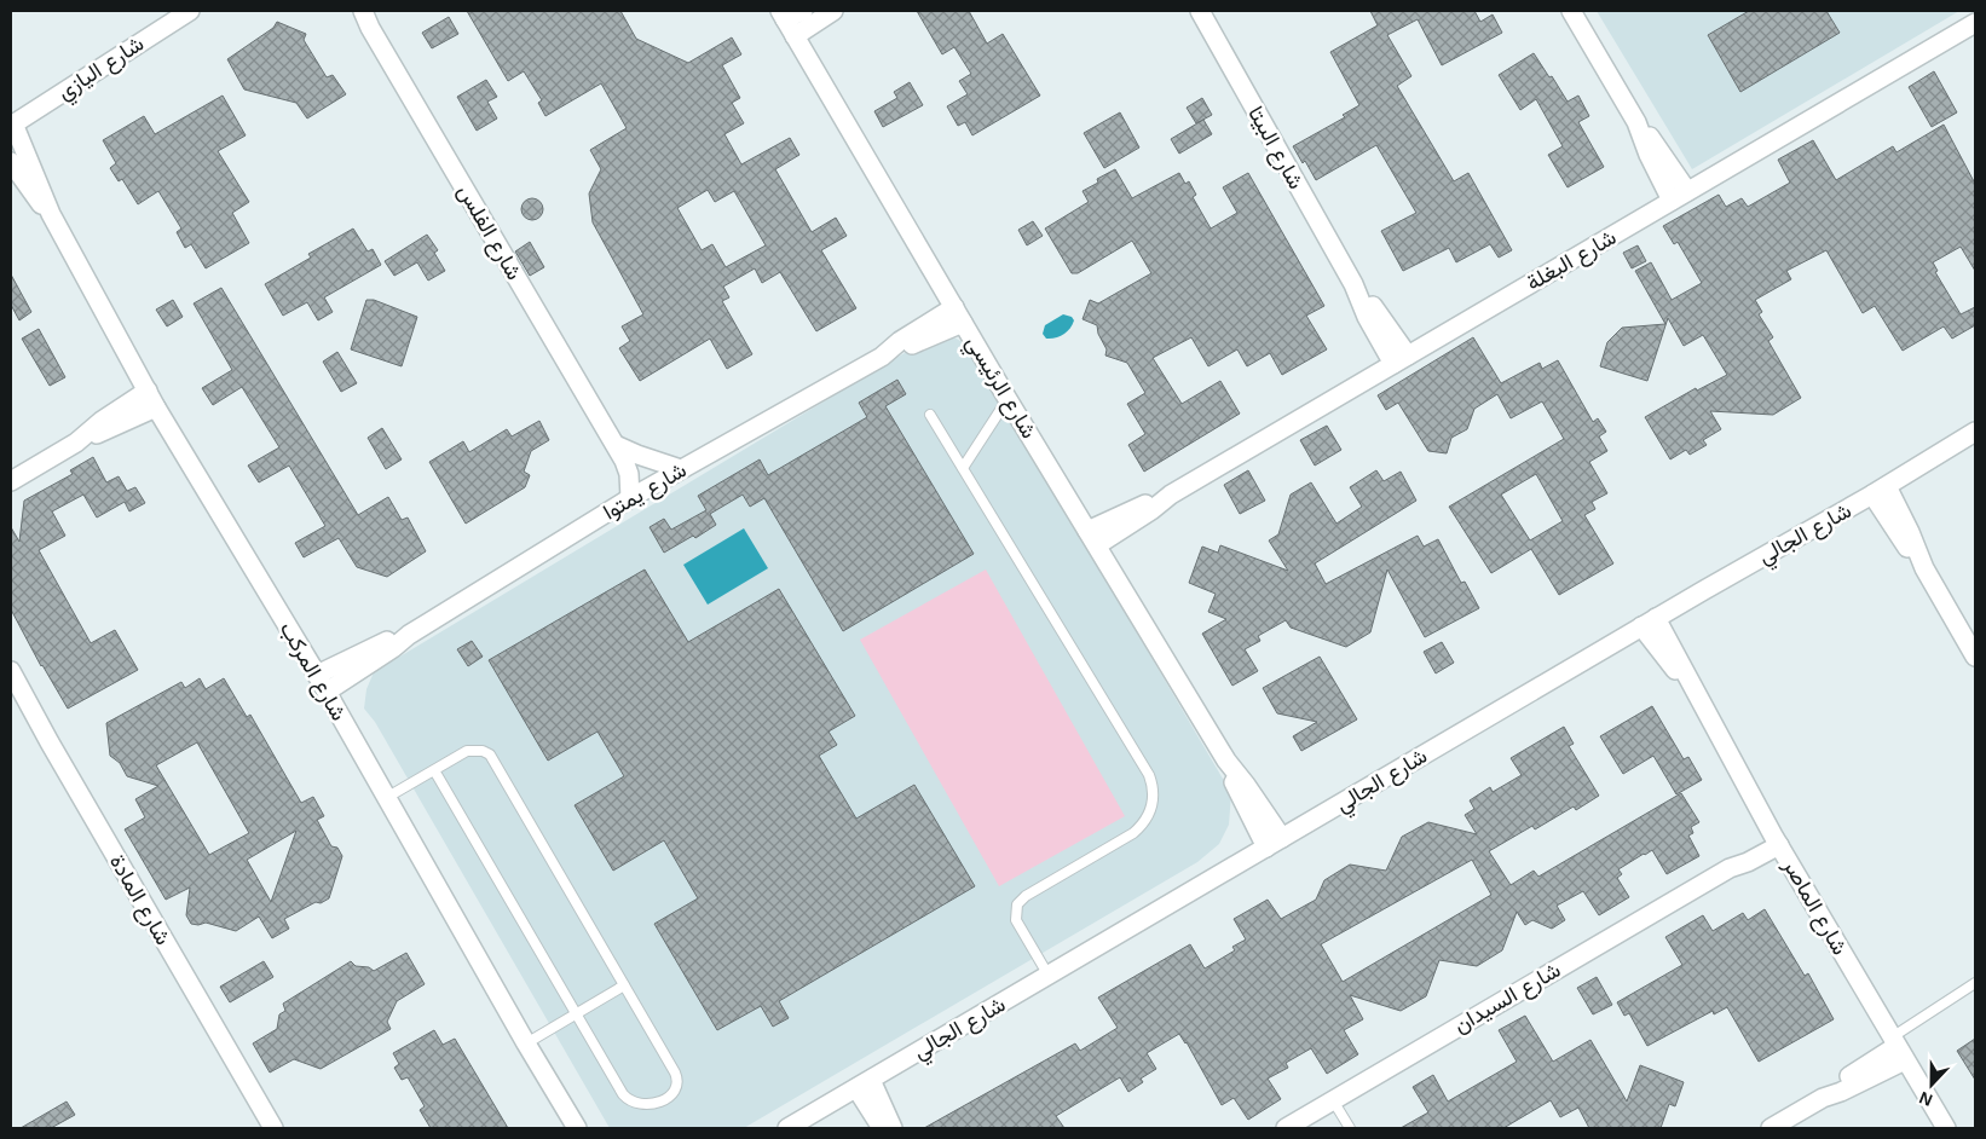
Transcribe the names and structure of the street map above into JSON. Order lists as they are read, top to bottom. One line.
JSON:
{"streets":{"street":["شارع اليازي","شارع البيتا","شارع الفلس","شارع البغلة","شارع الرئيسي","شارع يمتوا","شارع الجالي","شارع المركب","شارع المادة","شارع الماصر","شارع السيدان"]},"crossings":[["شارع اليازي","شارع المركب"],["شارع البيتا","شارع البغلة"],["شارع الفلس","شارع يمتوا"],["شارع البغلة","شارع الرئيسي"],["شارع الرئيسي","شارع يمتوا"],["شارع الرئيسي","شارع الجالي"],["شارع يمتوا","شارع المركب"],["شارع الجالي","شارع الماصر"],["شارع الماصر","شارع السيدان"]],"north":"bottom"}
